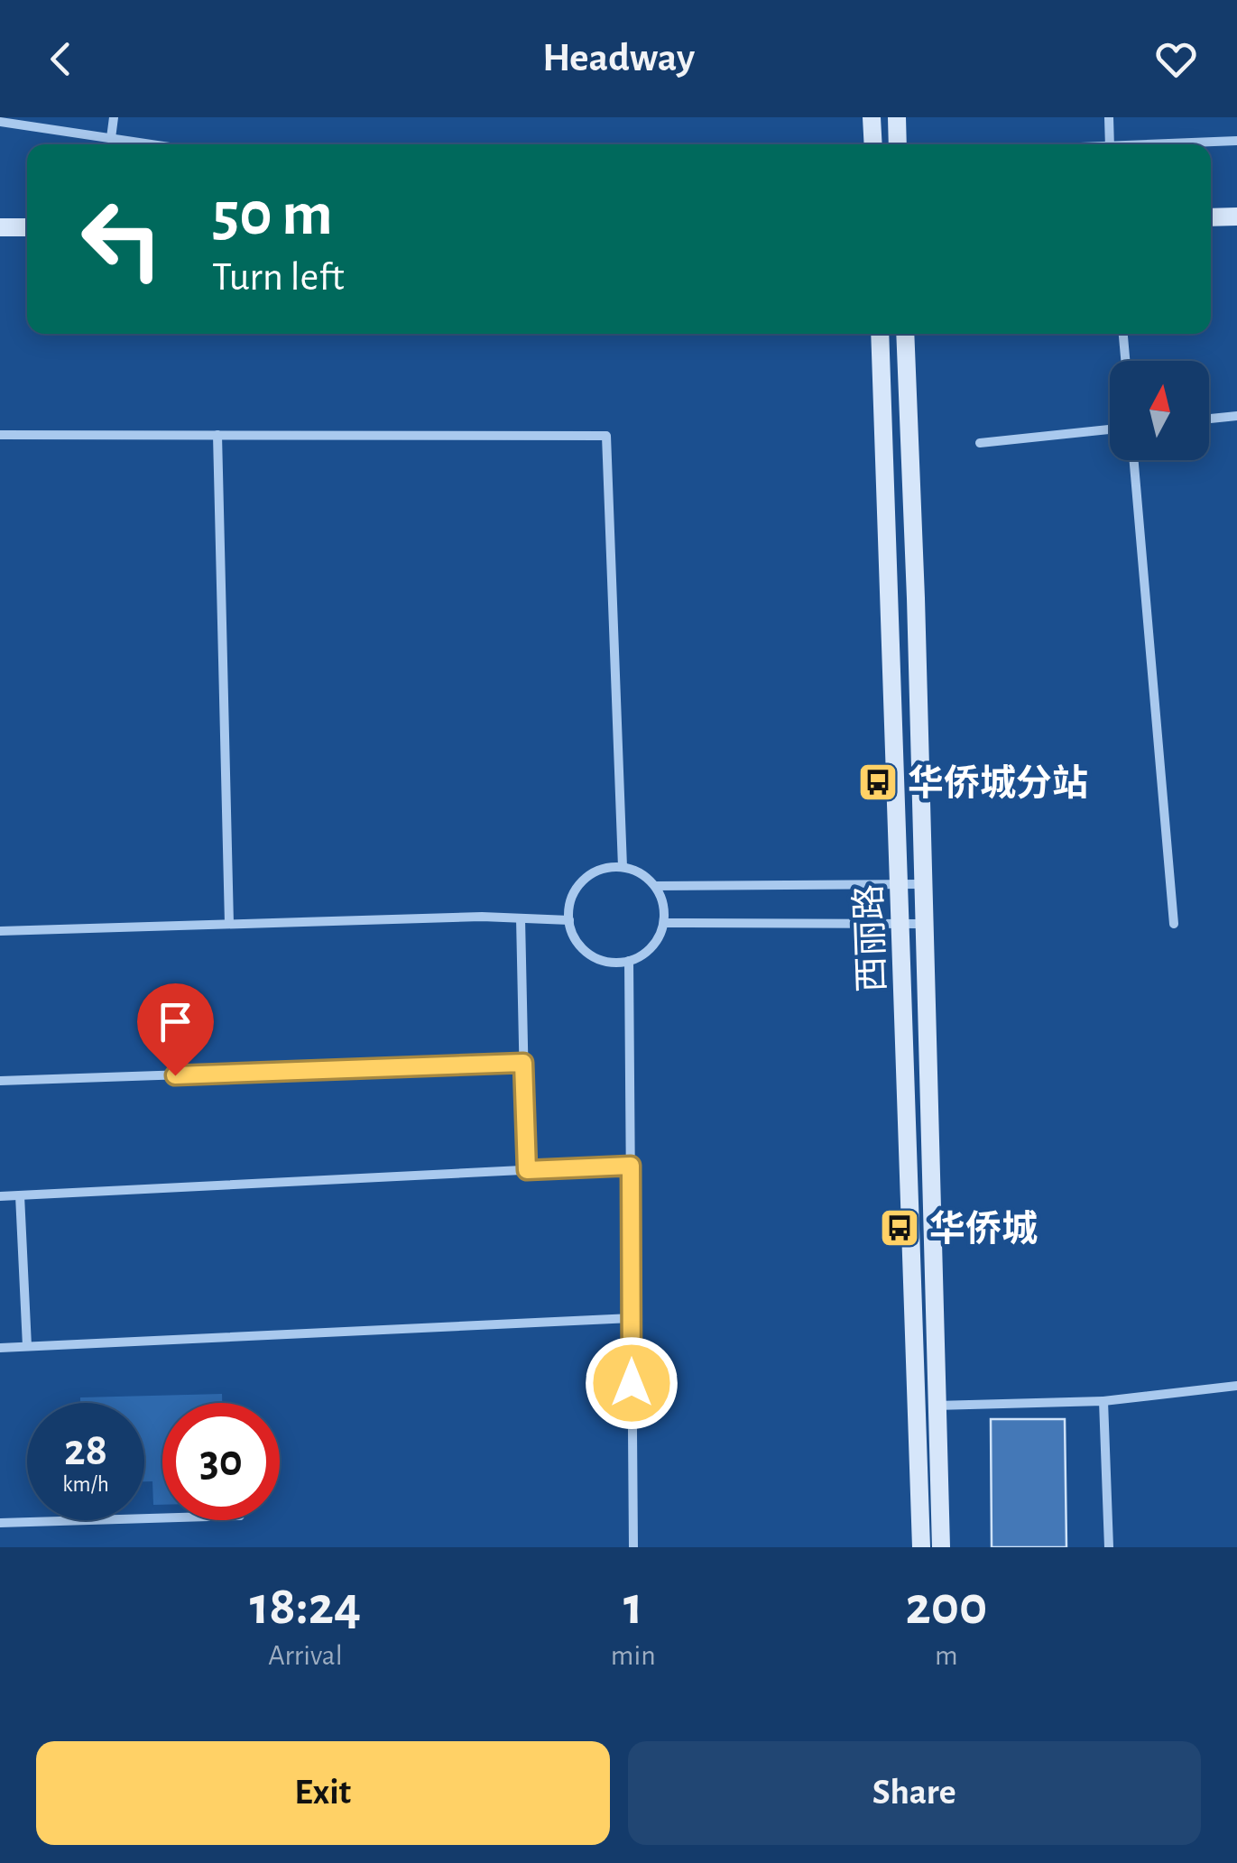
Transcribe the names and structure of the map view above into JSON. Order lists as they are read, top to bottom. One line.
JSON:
{"streets":{"main road":["西丽路"]},"places":{"bus stop":["华侨城分站","华侨城"]},"north":"top","page":{"header":"Headway","turn":["50 m","Turn left"],"speed":"28 km/h","limit":"30","eta":["18:24","Arrival","1","min","200","m"],"buttons":["Exit","Share"]}}
